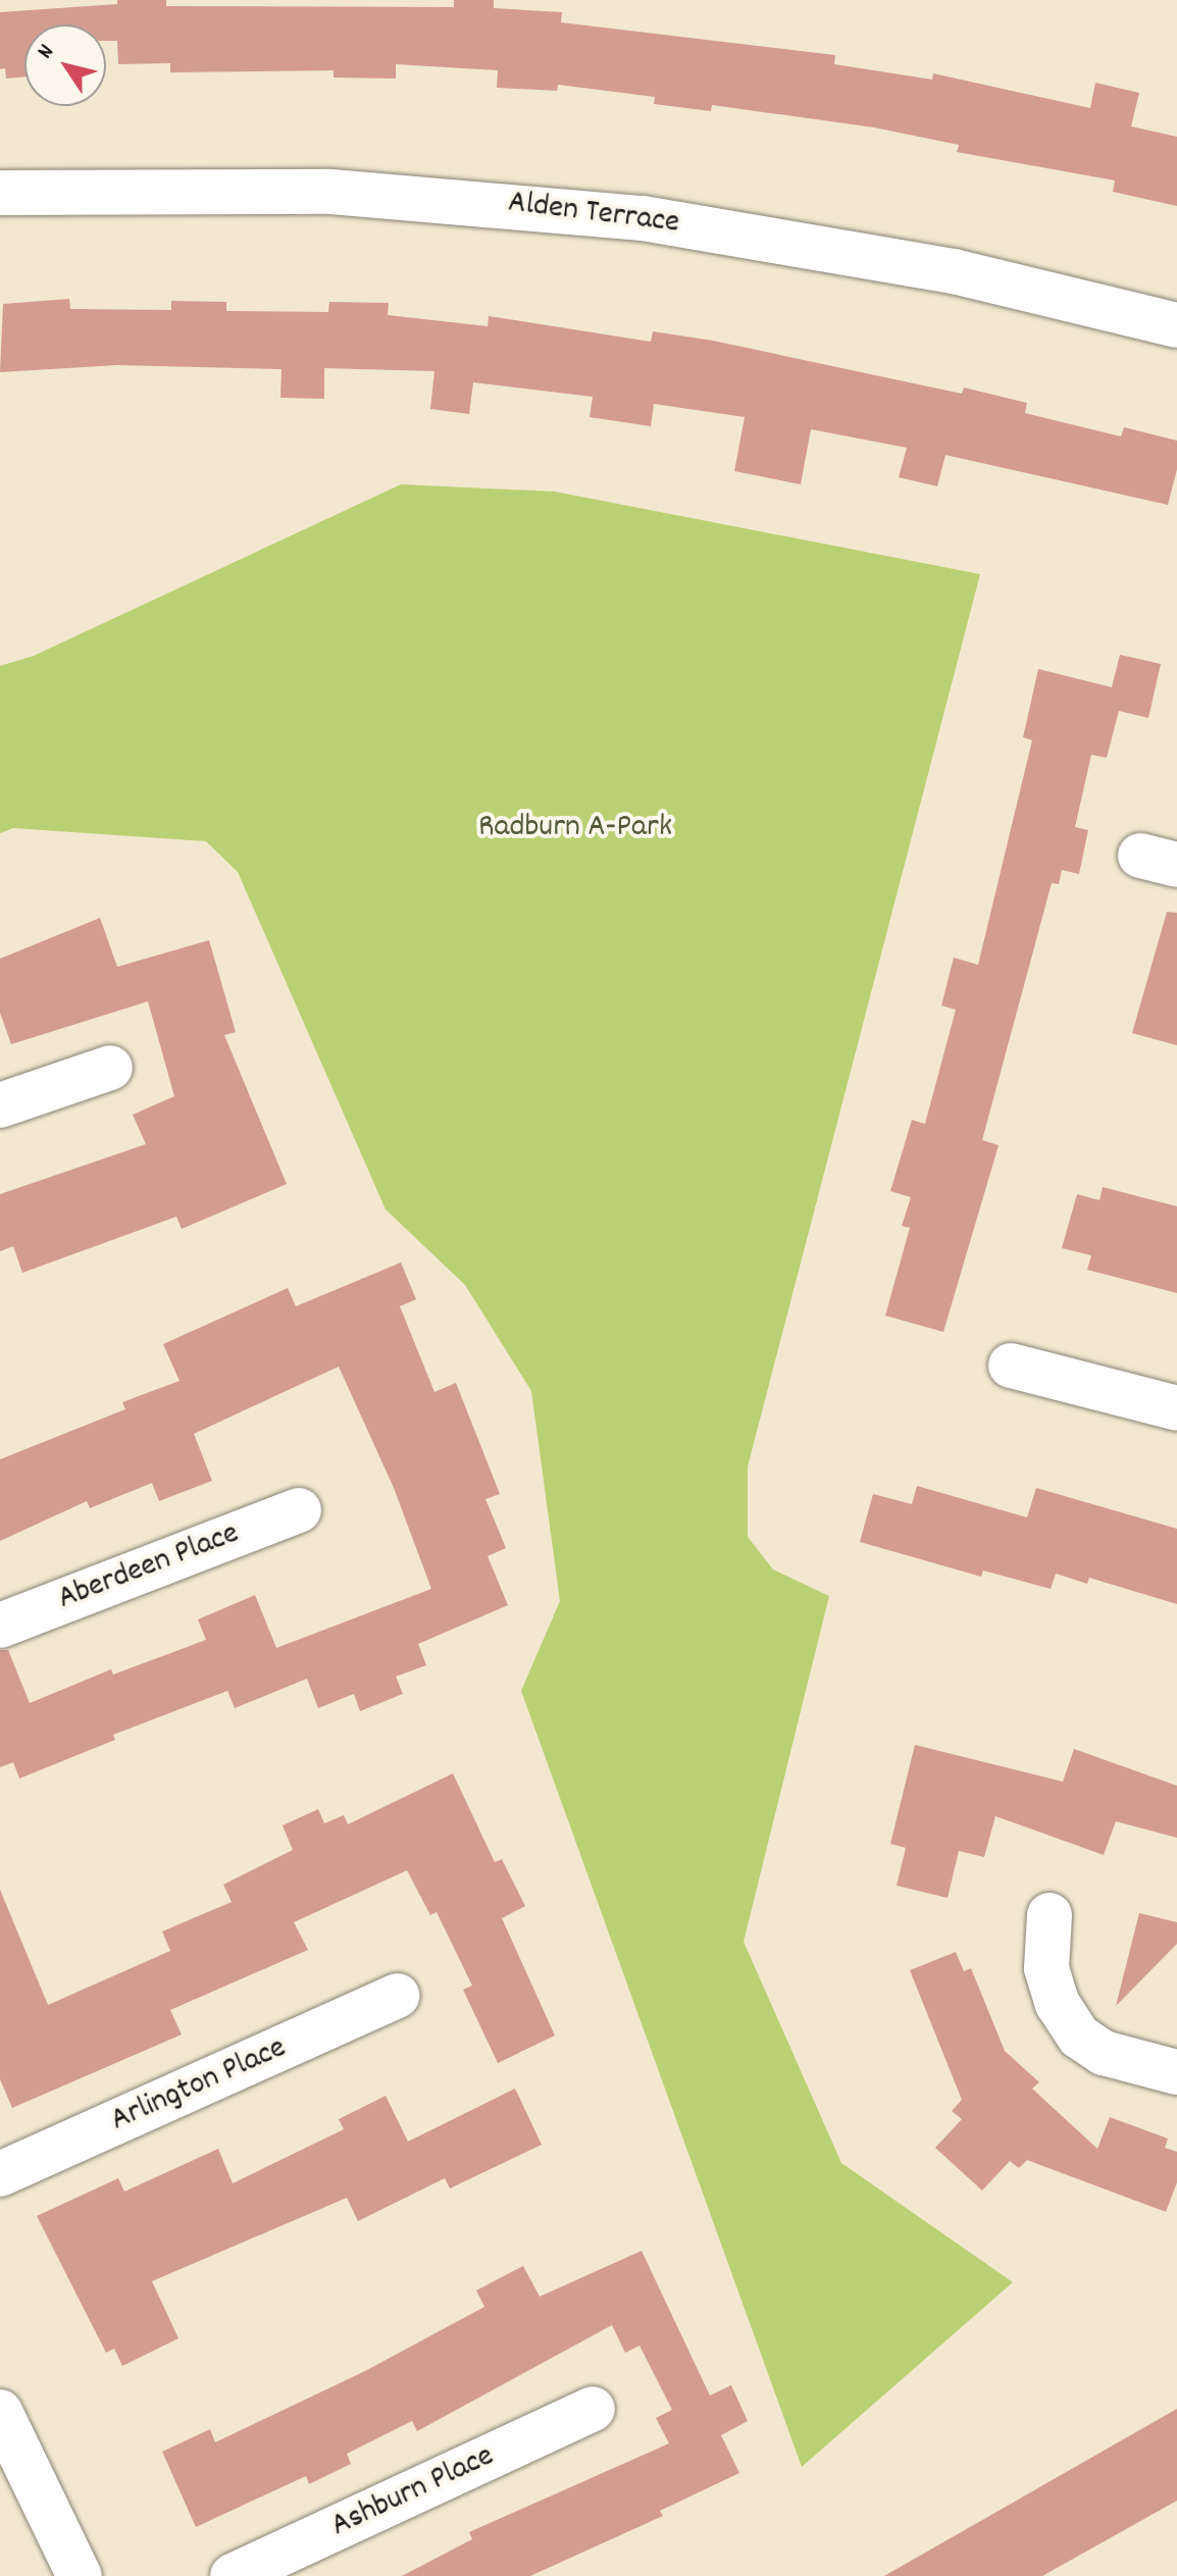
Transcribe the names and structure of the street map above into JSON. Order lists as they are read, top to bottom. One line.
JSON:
{"streets":{"street":["Alden Terrace","Aberdeen Place","Arlington Place","Ashburn Place"]},"parks":["Radburn A-Park"],"north":"top left"}
